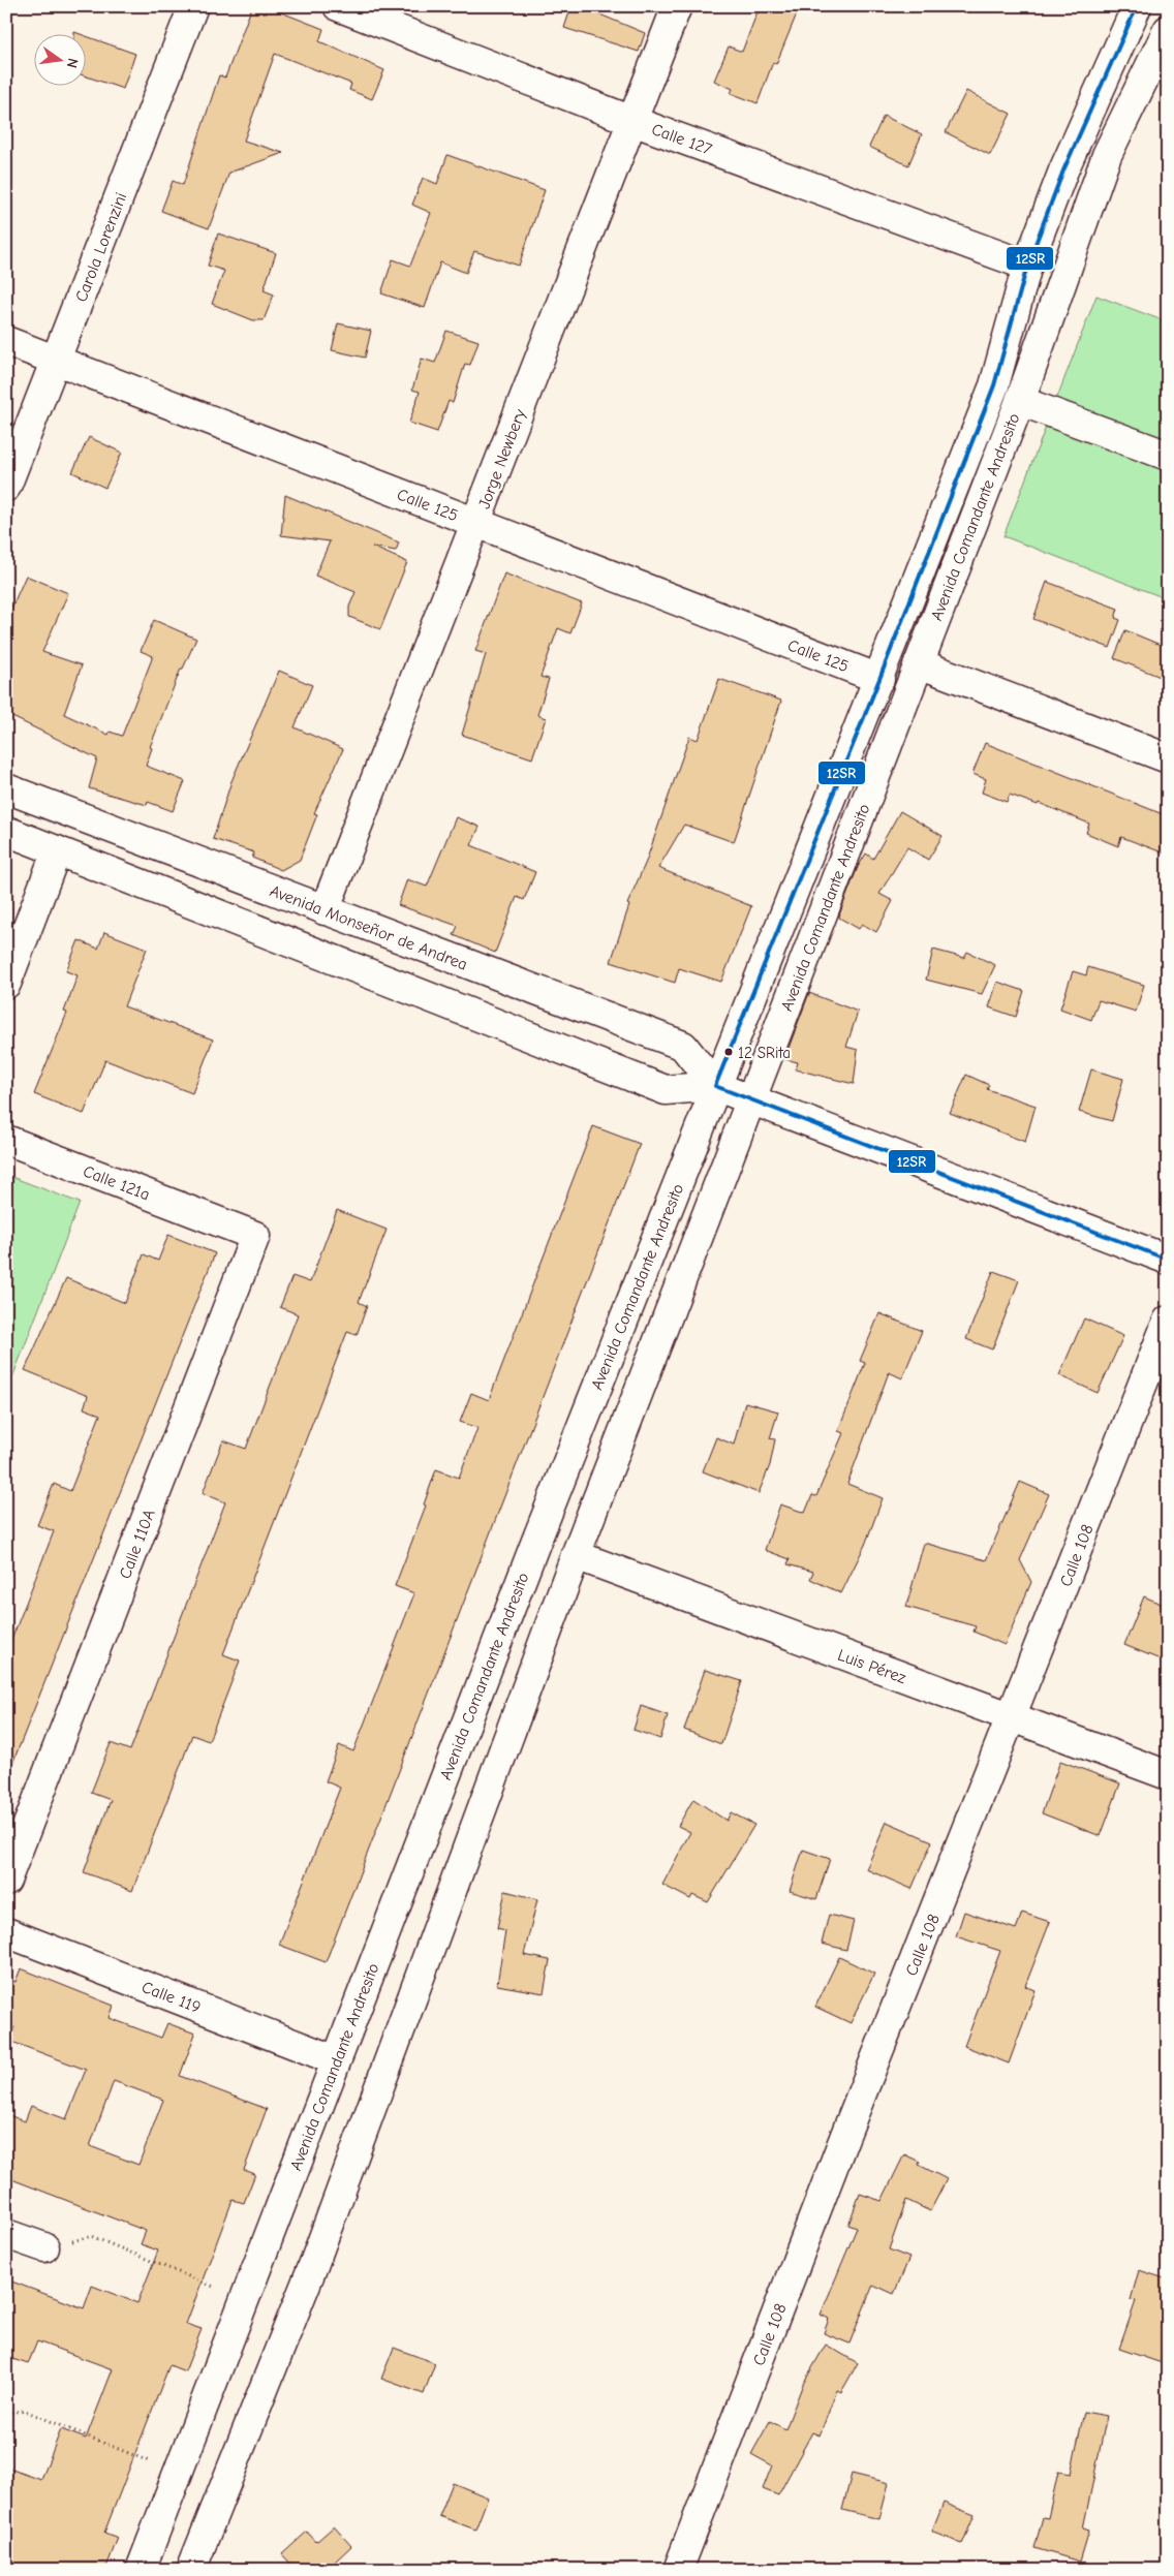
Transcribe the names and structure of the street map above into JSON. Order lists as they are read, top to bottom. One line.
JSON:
{"streets":{"main road":["Calle 127","Carola Lorenzini","Jorge Newbery","Calle 125","Avenida Comandante Andresito","Avenida Monseñor de Andrea","Calle 121a","Calle 110A","Calle 108","Luis Pérez","Calle 119"]},"crossings":[["Calle 127","Jorge Newbery"],["Calle 127","Avenida Comandante Andresito"],["Carola Lorenzini","Calle 125"],["Jorge Newbery","Calle 125"],["Jorge Newbery","Avenida Monseñor de Andrea"],["Calle 125","Avenida Comandante Andresito"],["Avenida Comandante Andresito","Avenida Monseñor de Andrea"],["Avenida Comandante Andresito","Luis Pérez"],["Avenida Comandante Andresito","Calle 119"],["Calle 121a","Calle 110A"],["Calle 108","Luis Pérez"]],"places":["12 SRita"],"lines":["transit line 12SR"],"north":"right"}
